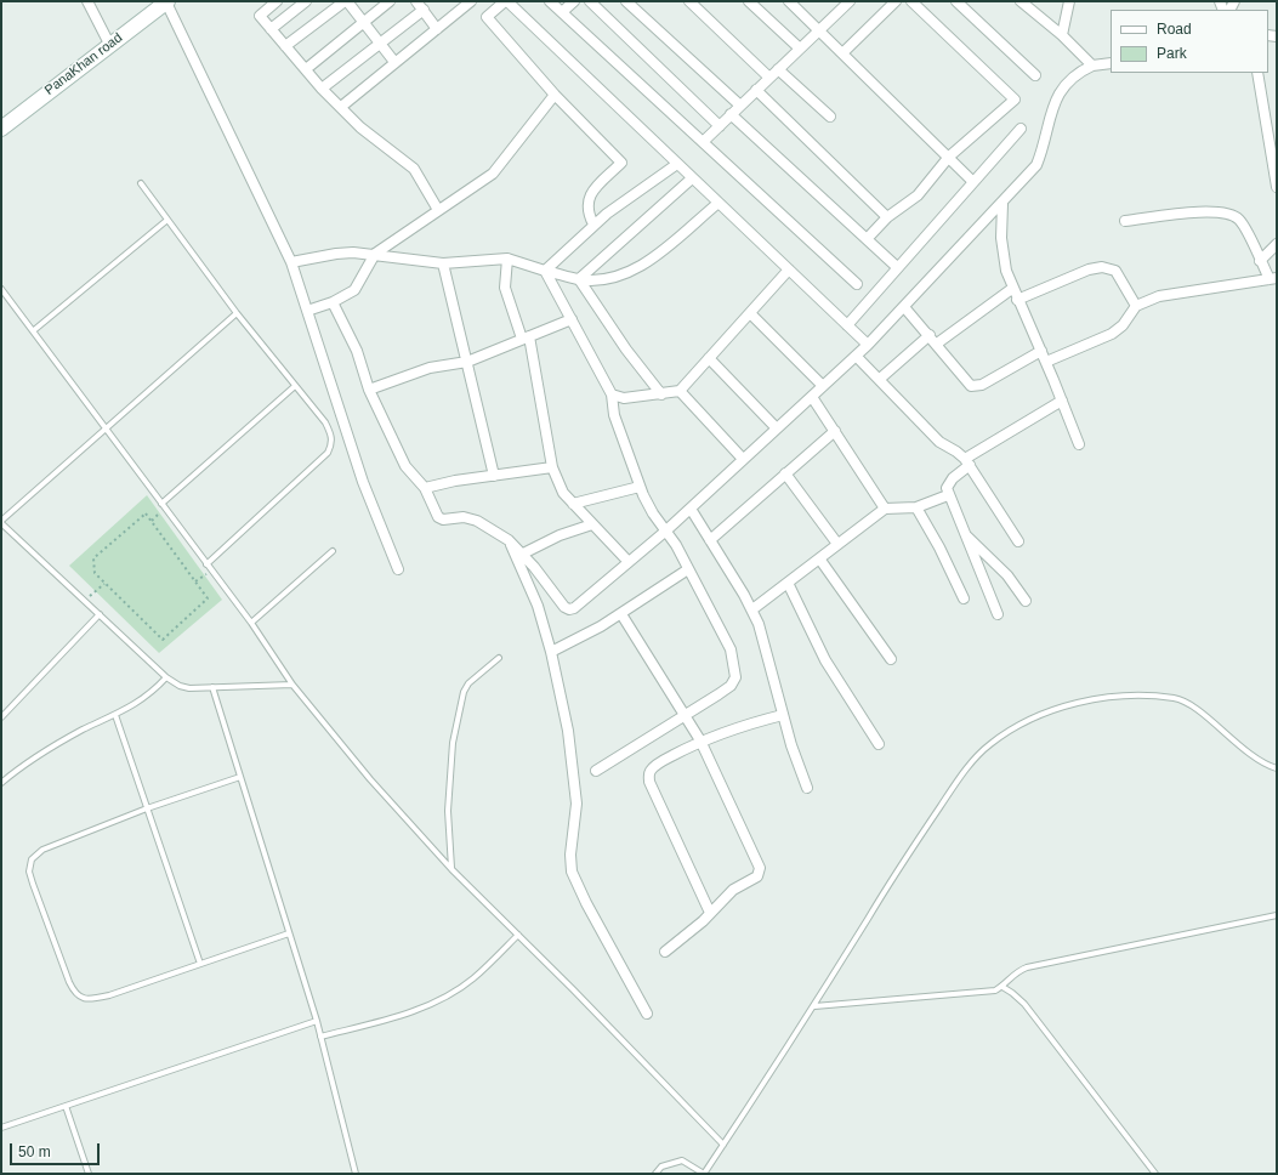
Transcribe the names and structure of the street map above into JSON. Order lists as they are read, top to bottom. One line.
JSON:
{"streets":{"street":["PanaKhan road"]},"legend":["Road","Park"],"scale_bar":"50 m"}
